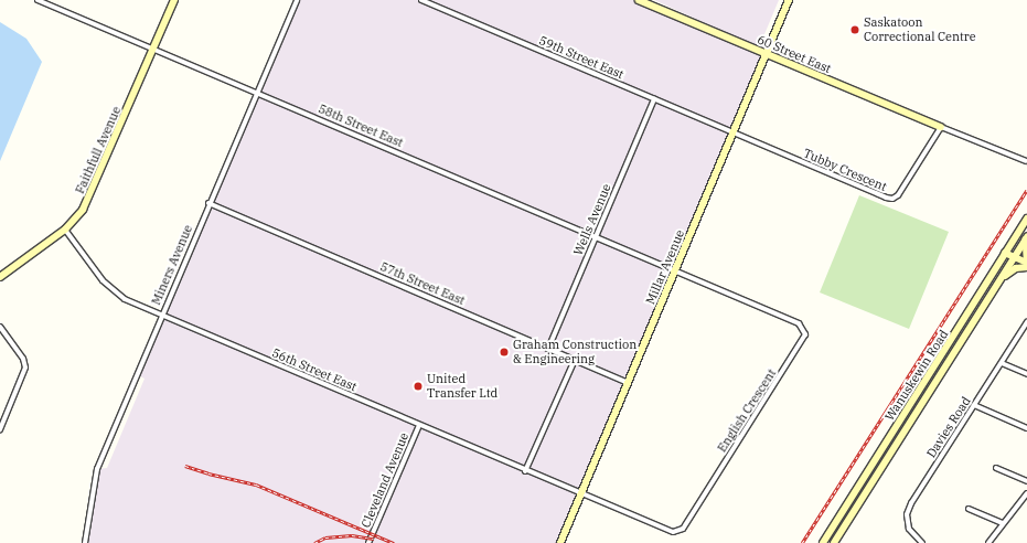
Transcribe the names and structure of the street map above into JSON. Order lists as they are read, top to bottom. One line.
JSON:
{"streets":{"street":["60 Street East","59th Street East","58th Street East","Faithfull Avenue","Tubby Crescent","Wells Avenue","Miners Avenue","Millar Avenue","57th Street East","56th Street East","Wanuskewin Road","English Crescent","Davies Road","Cleveland Avenue"]},"crossings":[["60 Street East","Tubby Crescent"],["60 Street East","Millar Avenue"],["59th Street East","Tubby Crescent"],["59th Street East","Wells Avenue"],["59th Street East","Millar Avenue"],["58th Street East","Faithfull Avenue"],["58th Street East","Wells Avenue"],["58th Street East","Miners Avenue"],["58th Street East","Millar Avenue"],["58th Street East","English Crescent"],["Faithfull Avenue","56th Street East"],["Tubby Crescent","Millar Avenue"],["Wells Avenue","57th Street East"],["Miners Avenue","57th Street East"],["Miners Avenue","56th Street East"],["Millar Avenue","57th Street East"],["Millar Avenue","56th Street East"],["Millar Avenue","English Crescent"],["56th Street East","English Crescent"],["56th Street East","Cleveland Avenue"]],"places":["Saskatoon Correctional Centre","Graham Construction & Engineering","United Transfer Ltd"]}
